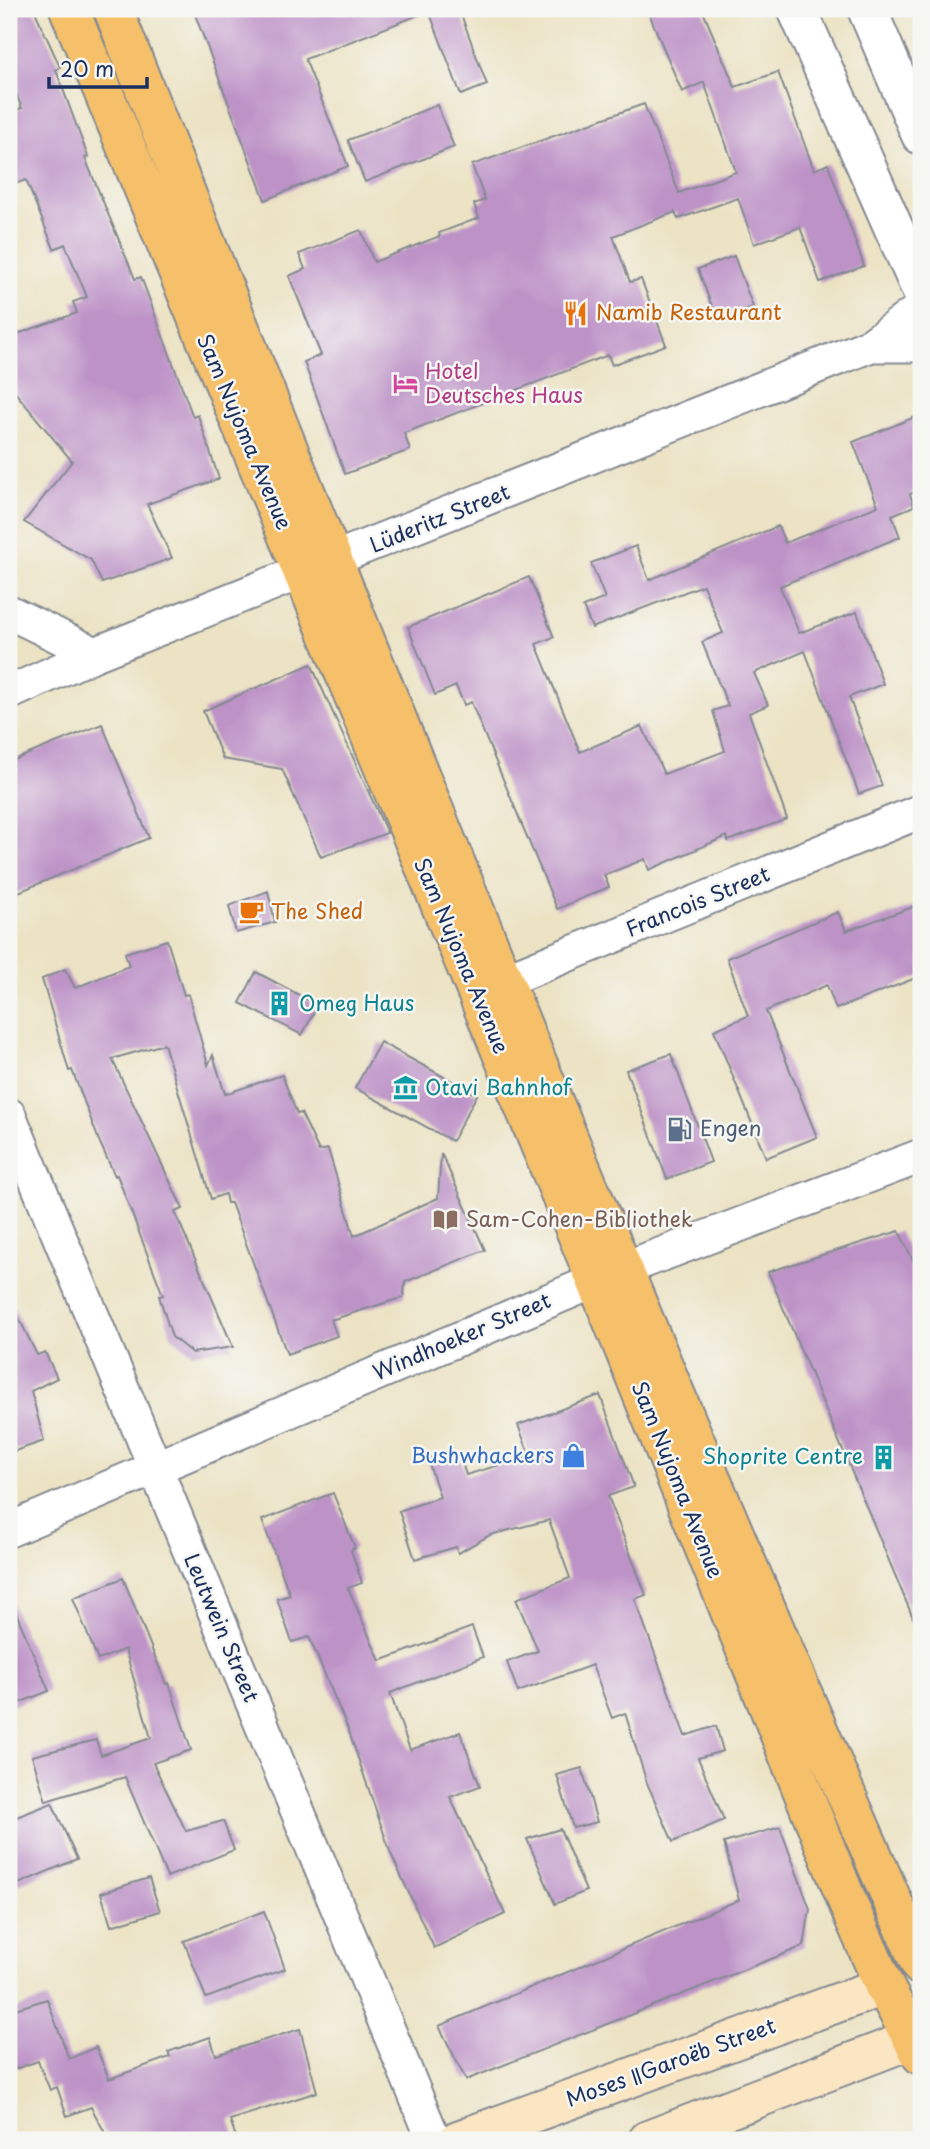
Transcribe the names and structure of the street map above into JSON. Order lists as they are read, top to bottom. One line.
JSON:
{"streets":{"highway":["Sam Nujoma Avenue"],"main road":["Moses ǁGaroëb Street"],"street":["Lüderitz Street","Francois Street","Windhoeker Street","Leutwein Street"]},"crossings":[["Sam Nujoma Avenue","Lüderitz Street"],["Sam Nujoma Avenue","Francois Street"],["Sam Nujoma Avenue","Windhoeker Street"],["Sam Nujoma Avenue","Moses ǁGaroëb Street"],["Windhoeker Street","Leutwein Street"]],"places":{"restaurant":["Namib Restaurant"],"hotel":["Hotel Deutsches Haus"],"cafe":["The Shed"],"building":["Omeg Haus","Shoprite Centre"],"museum":["Otavi Bahnhof"],"fuel station":["Engen"],"library":["Sam-Cohen-Bibliothek"],"shop":["Bushwhackers"]},"scale_bar":"20 m"}
